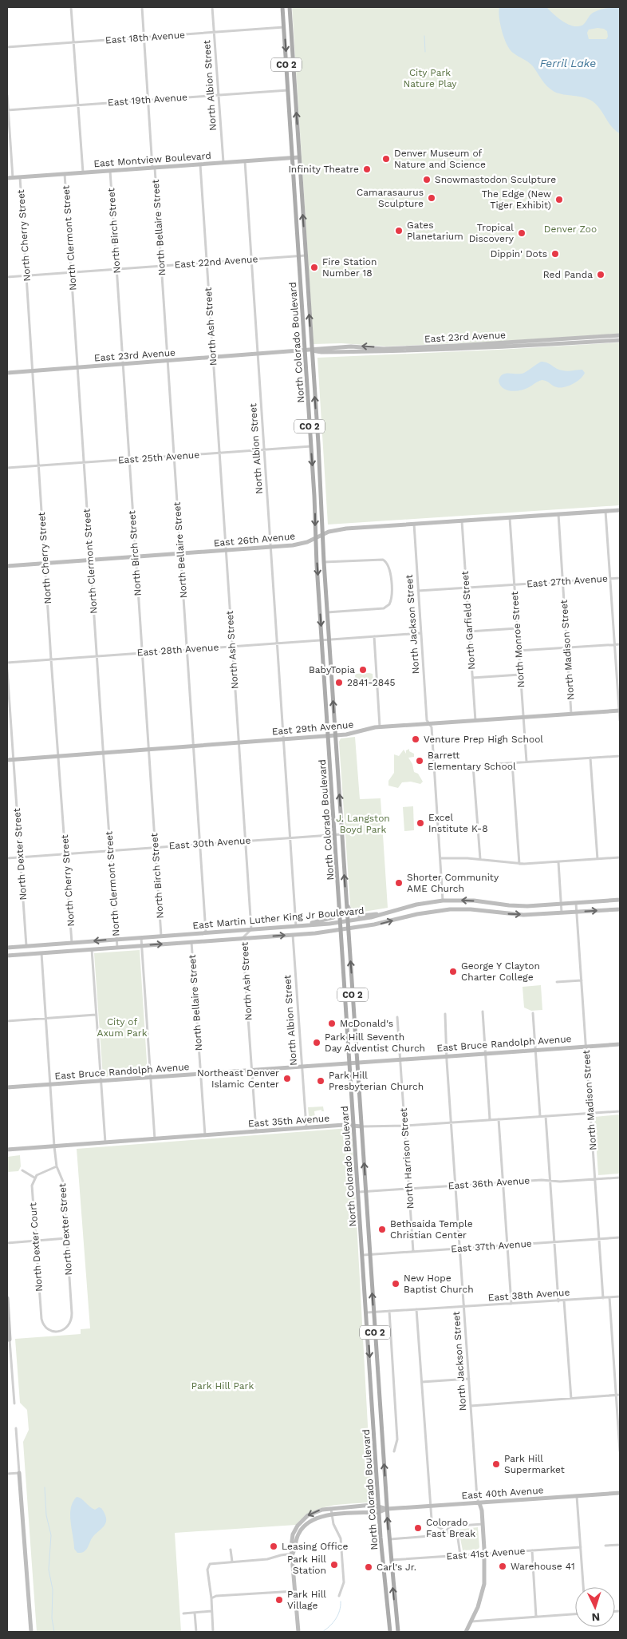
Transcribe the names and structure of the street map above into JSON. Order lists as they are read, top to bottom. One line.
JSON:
{"streets":{"main road":["CO 2","North Colorado Boulevard"],"street":["East 18th Avenue","North Albion Street","East 19th Avenue","East Montview Boulevard","North Bellaire Street","North Birch Street","North Cherry Street","North Clermont Street","East 22nd Avenue","North Ash Street","East 23rd Avenue","East 25th Avenue","East 26th Avenue","East 27th Avenue","North Garfield Street","North Jackson Street","North Monroe Street","East 28th Avenue","North Madison Street","East 29th Avenue","East 30th Avenue","North Dexter Street","East Martin Luther King Jr Boulevard","East Bruce Randolph Avenue","East 35th Avenue","North Harrison Street","East 36th Avenue","East 37th Avenue","North Dexter Court","East 38th Avenue","East 40th Avenue","East 41st Avenue"]},"crossings":[["East 18th Avenue","North Albion Street"],["East 18th Avenue","North Bellaire Street"],["East 18th Avenue","North Colorado Boulevard"],["North Albion Street","East 19th Avenue"],["North Albion Street","East Montview Boulevard"],["North Albion Street","East 22nd Avenue"],["North Albion Street","East 23rd Avenue"],["North Albion Street","East 25th Avenue"],["North Albion Street","East 26th Avenue"],["North Albion Street","East 28th Avenue"],["North Albion Street","East 29th Avenue"],["North Albion Street","East 30th Avenue"],["North Albion Street","East Martin Luther King Jr Boulevard"],["North Albion Street","East Bruce Randolph Avenue"],["North Albion Street","East 35th Avenue"],["East 19th Avenue","North Bellaire Street"],["East 19th Avenue","North Cherry Street"],["East 19th Avenue","North Colorado Boulevard"],["East Montview Boulevard","North Bellaire Street"],["East Montview Boulevard","North Birch Street"],["East Montview Boulevard","North Cherry Street"],["East Montview Boulevard","North Clermont Street"],["East Montview Boulevard","North Ash Street"],["East Montview Boulevard","North Colorado Boulevard"],["North Bellaire Street","East 22nd Avenue"],["North Bellaire Street","East 23rd Avenue"],["North Bellaire Street","East 25th Avenue"],["North Bellaire Street","East 26th Avenue"],["North Bellaire Street","East 28th Avenue"],["North Bellaire Street","East 29th Avenue"],["North Bellaire Street","East 30th Avenue"],["North Bellaire Street","East Martin Luther King Jr Boulevard"],["North Bellaire Street","East Bruce Randolph Avenue"],["North Bellaire Street","East 35th Avenue"],["North Birch Street","East 22nd Avenue"],["North Birch Street","East 23rd Avenue"],["North Birch Street","East 25th Avenue"],["North Birch Street","East 26th Avenue"],["North Birch Street","East 28th Avenue"],["North Birch Street","East 29th Avenue"],["North Birch Street","East 30th Avenue"],["North Birch Street","East Martin Luther King Jr Boulevard"],["North Cherry Street","East 22nd Avenue"],["North Cherry Street","East 23rd Avenue"],["North Cherry Street","East 25th Avenue"],["North Cherry Street","East 26th Avenue"],["North Cherry Street","East 28th Avenue"],["North Cherry Street","East 29th Avenue"],["North Cherry Street","East 30th Avenue"],["North Cherry Street","East Martin Luther King Jr Boulevard"],["North Clermont Street","East 22nd Avenue"],["North Clermont Street","East 23rd Avenue"],["North Clermont Street","East 25th Avenue"],["North Clermont Street","East 26th Avenue"],["North Clermont Street","East 28th Avenue"],["North Clermont Street","East 29th Avenue"],["North Clermont Street","East 30th Avenue"],["North Clermont Street","East Martin Luther King Jr Boulevard"],["East 22nd Avenue","North Ash Street"],["East 22nd Avenue","North Colorado Boulevard"],["North Ash Street","East 23rd Avenue"],["North Ash Street","East 25th Avenue"],["North Ash Street","East 26th Avenue"],["North Ash Street","East 28th Avenue"],["North Ash Street","East 29th Avenue"],["North Ash Street","East 30th Avenue"],["North Ash Street","East Martin Luther King Jr Boulevard"],["North Ash Street","East Bruce Randolph Avenue"],["North Ash Street","East 35th Avenue"],["East 23rd Avenue","North Colorado Boulevard"],["North Colorado Boulevard","East 25th Avenue"],["North Colorado Boulevard","East 26th Avenue"],["North Colorado Boulevard","East 28th Avenue"],["North Colorado Boulevard","East 29th Avenue"],["North Colorado Boulevard","East 30th Avenue"],["North Colorado Boulevard","East Martin Luther King Jr Boulevard"],["North Colorado Boulevard","East Bruce Randolph Avenue"],["North Colorado Boulevard","East 35th Avenue"],["North Colorado Boulevard","East 36th Avenue"],["North Colorado Boulevard","East 37th Avenue"],["North Colorado Boulevard","East 38th Avenue"],["North Colorado Boulevard","East 40th Avenue"],["North Colorado Boulevard","East 41st Avenue"],["East 26th Avenue","North Garfield Street"],["East 26th Avenue","North Jackson Street"],["East 26th Avenue","North Monroe Street"],["East 26th Avenue","North Madison Street"],["East 27th Avenue","North Garfield Street"],["East 27th Avenue","North Jackson Street"],["East 27th Avenue","North Monroe Street"],["East 27th Avenue","North Madison Street"],["North Garfield Street","East 29th Avenue"],["North Jackson Street","East 28th Avenue"],["North Jackson Street","East 29th Avenue"],["North Jackson Street","East Martin Luther King Jr Boulevard"],["North Jackson Street","East Bruce Randolph Avenue"],["North Jackson Street","East 35th Avenue"],["North Jackson Street","East 36th Avenue"],["North Jackson Street","East 37th Avenue"],["North Jackson Street","East 38th Avenue"],["North Jackson Street","East 40th Avenue"],["North Jackson Street","East 41st Avenue"],["North Monroe Street","East 29th Avenue"],["North Madison Street","East 29th Avenue"],["North Madison Street","East Martin Luther King Jr Boulevard"],["North Madison Street","East Bruce Randolph Avenue"],["North Madison Street","East 35th Avenue"],["North Madison Street","East 36th Avenue"],["North Madison Street","East 37th Avenue"],["North Madison Street","East 38th Avenue"],["East 29th Avenue","North Dexter Street"],["East 30th Avenue","North Dexter Street"],["North Dexter Street","East Martin Luther King Jr Boulevard"],["North Dexter Street","East Bruce Randolph Avenue"],["North Dexter Street","East 35th Avenue"],["North Dexter Street","North Dexter Court"],["East Bruce Randolph Avenue","North Harrison Street"],["East 35th Avenue","North Harrison Street"],["North Harrison Street","East 36th Avenue"],["North Harrison Street","East 37th Avenue"]],"water":["Ferril Lake"],"parks":["City Park Nature Play","Denver Zoo","J. Langston Boyd Park","City of Axum Park","Park Hill Park"],"places":["Denver Museum of Nature and Science","Infinity Theatre","Snowmastodon Sculpture","Camarasaurus Sculpture","The Edge (New Tiger Exhibit)","Gates Planetarium","Tropical Discovery","Dippin' Dots","Fire Station Number 18","Red Panda","BabyTopia","2841-2845","Venture Prep High School","Barrett Elementary School","Excel Institute K-8","Shorter Community AME Church","George Y Clayton Charter College","McDonald's","Park Hill Seventh Day Adventist Church","Northeast Denver Islamic Center","Park Hill Presbyterian Church","Bethsaida Temple Christian Center","New Hope Baptist Church","Park Hill Supermarket","Colorado Fast Break","Leasing Office","Park Hill Station","Warehouse 41","Carl's Jr.","Park Hill Village"],"north":"bottom"}
